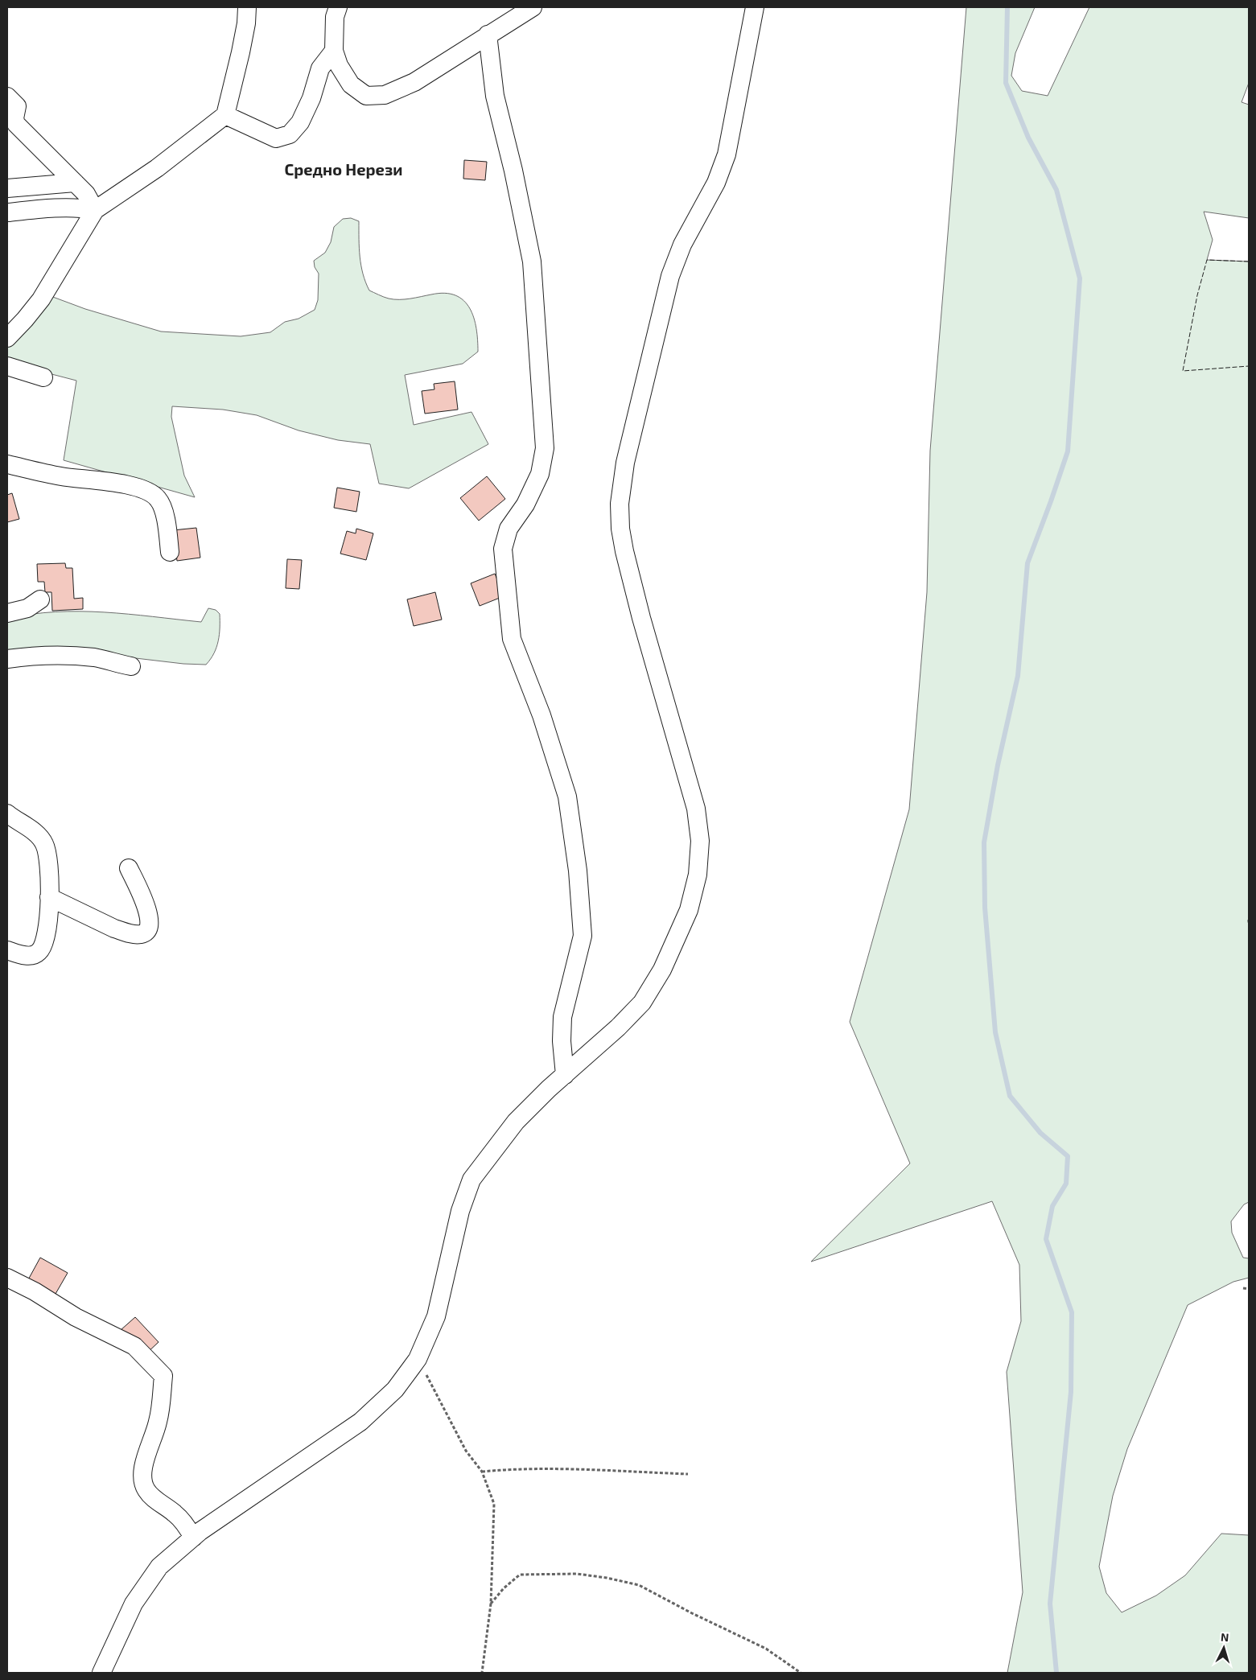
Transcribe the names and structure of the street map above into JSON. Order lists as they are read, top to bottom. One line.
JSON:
{"districts":["Средно Нерези"],"north":"top"}
